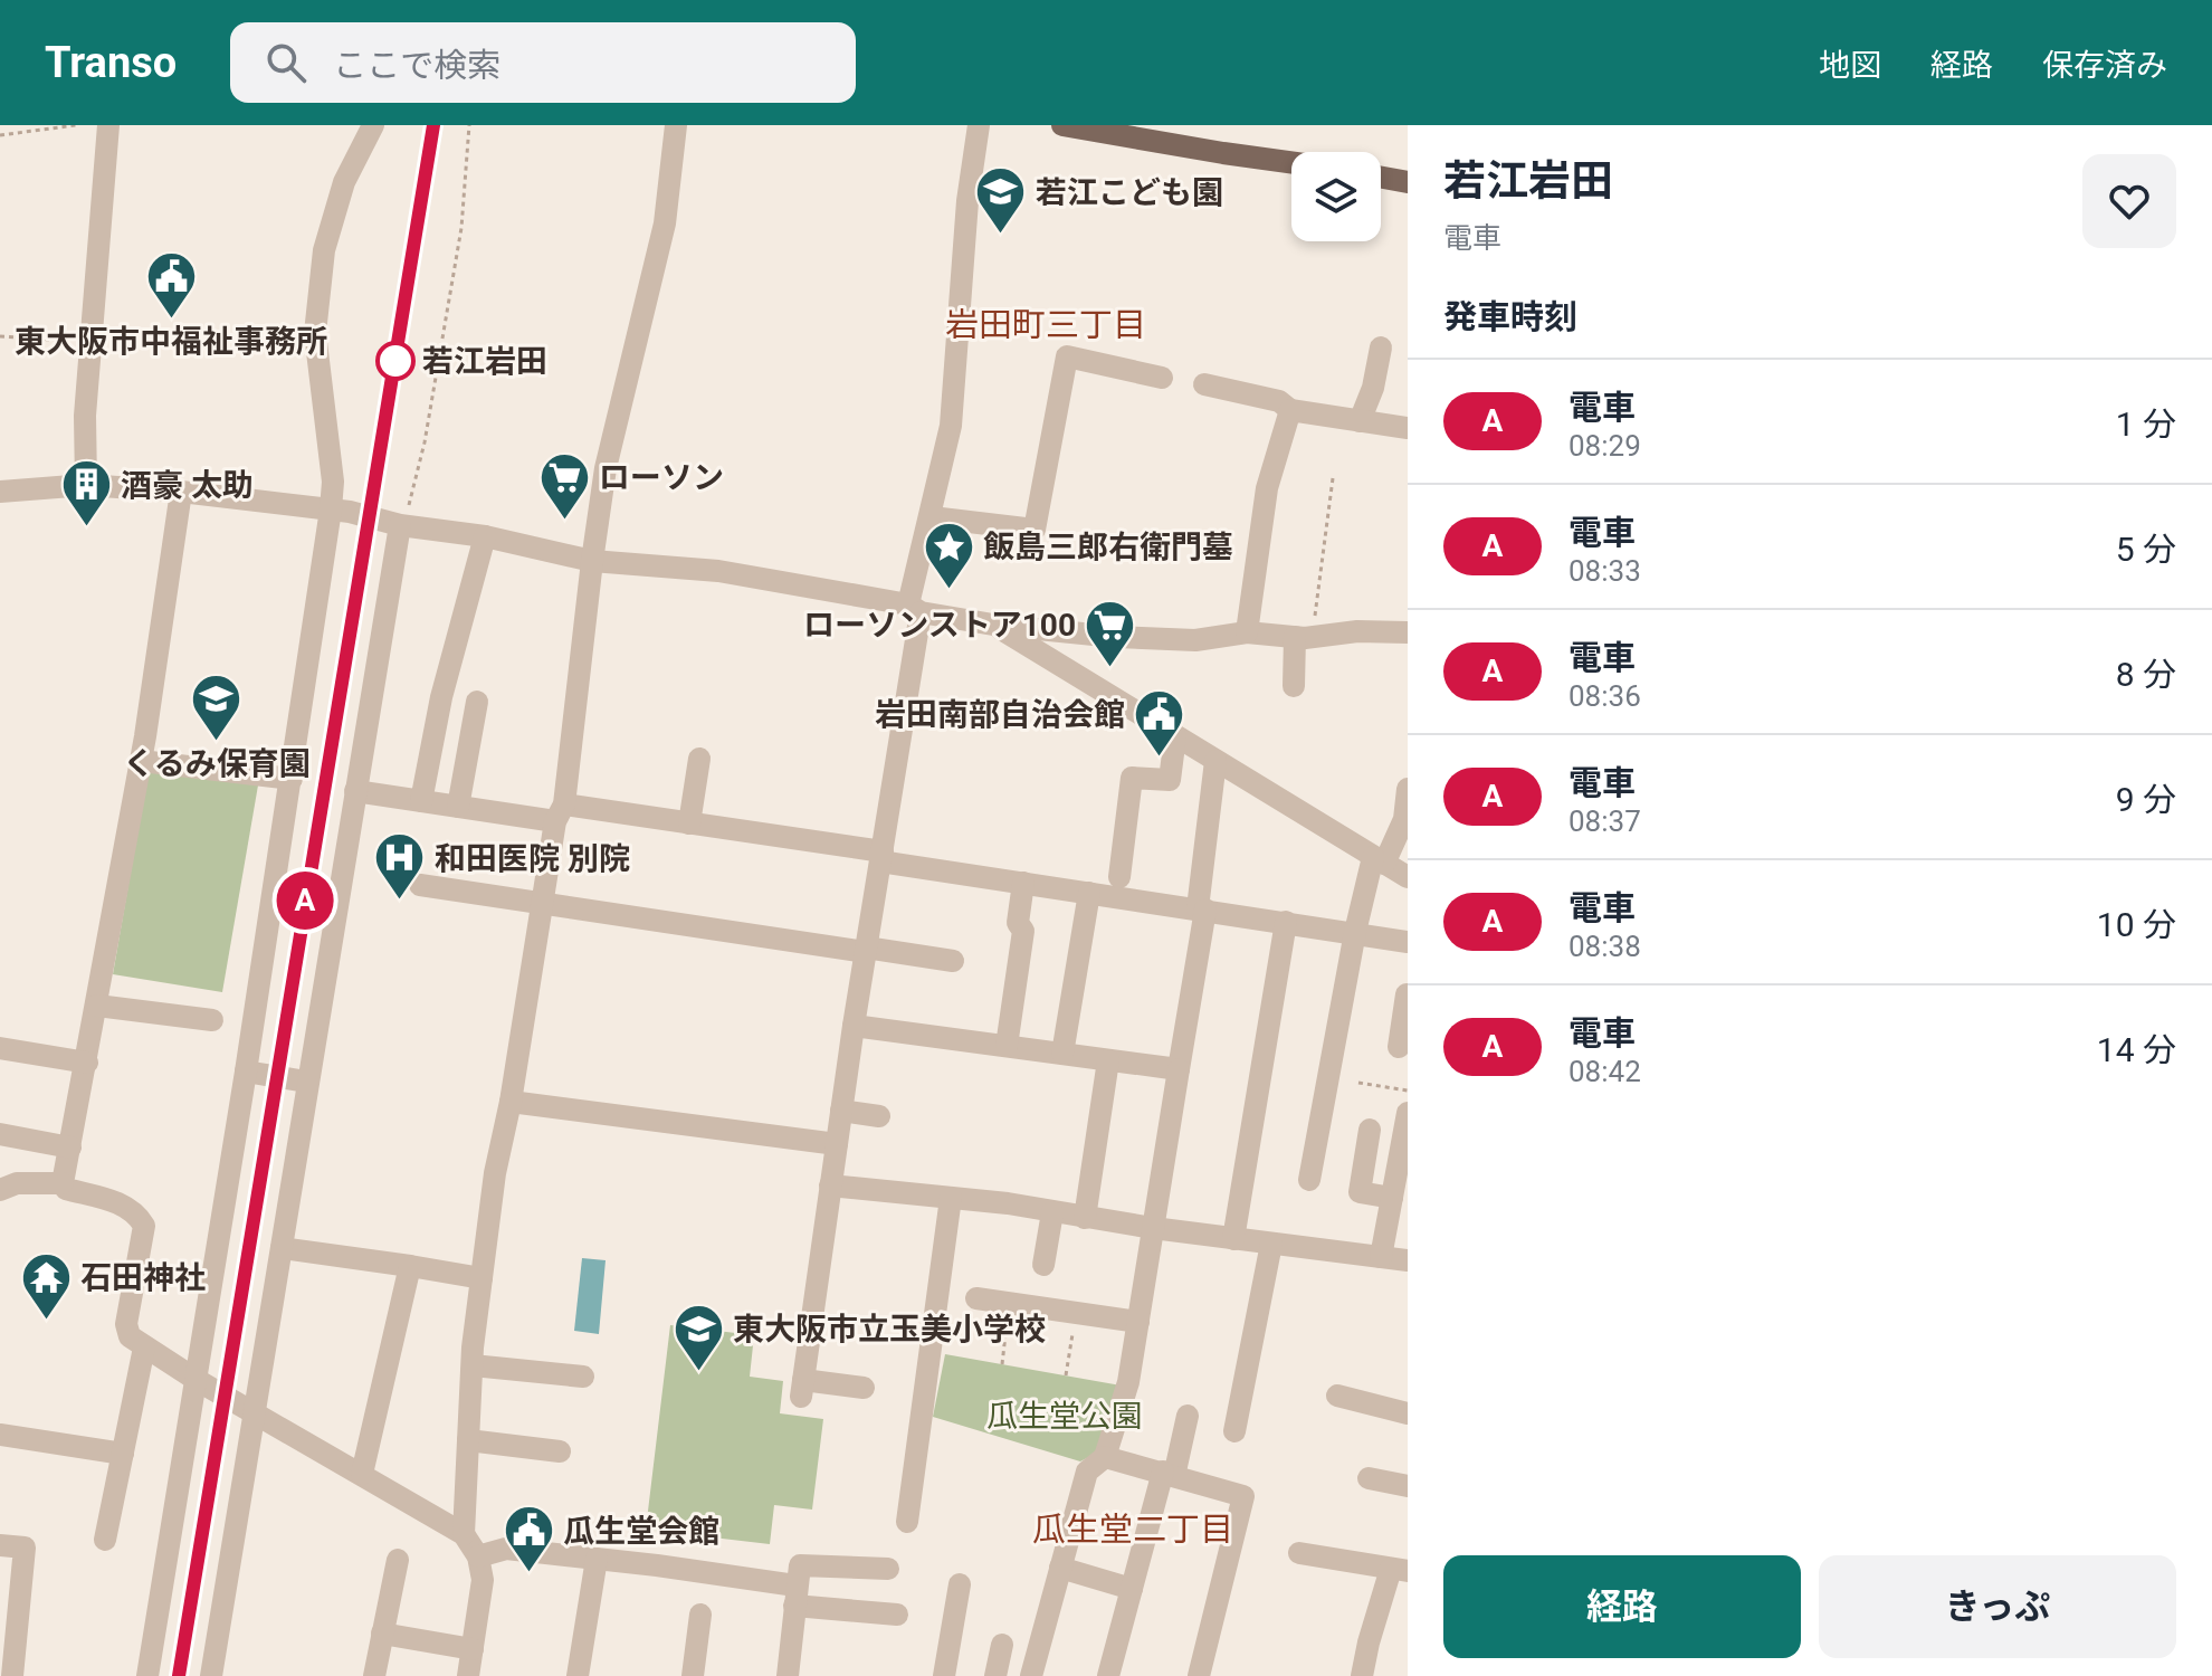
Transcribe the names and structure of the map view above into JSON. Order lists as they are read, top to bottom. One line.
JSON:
{"districts":["岩田町三丁目","瓜生堂二丁目"],"parks":["瓜生堂公園"],"places":{"school or university":["若江こども園","くるみ保育園","東大阪市立玉美小学校"],"public building":["東大阪市中福祉事務所","岩田南部自治会館","瓜生堂会館"],"other":["若江岩田"],"supermarket":["ローソン","ローソンストア100"],"building":["酒豪 太助"],"place":["飯島三郎右衛門墓"],"hospital":["和田医院 別院"],"temple":["石田神社"]},"page":{"header":"Transo","search":"ここで検索","nav":["地図","経路","保存済み"],"on_map":"A","heading":[["若江岩田","電車"],"発車時刻"],"list":[{"mark":"A","name":"電車","note":"08:29","value":"1 分"},{"mark":"A","name":"電車","note":"08:33","value":"5 分"},{"mark":"A","name":"電車","note":"08:36","value":"8 分"},{"mark":"A","name":"電車","note":"08:37","value":"9 分"},{"mark":"A","name":"電車","note":"08:38","value":"10 分"},{"mark":"A","name":"電車","note":"08:42","value":"14 分"}],"buttons":["経路","きっぷ"]}}
